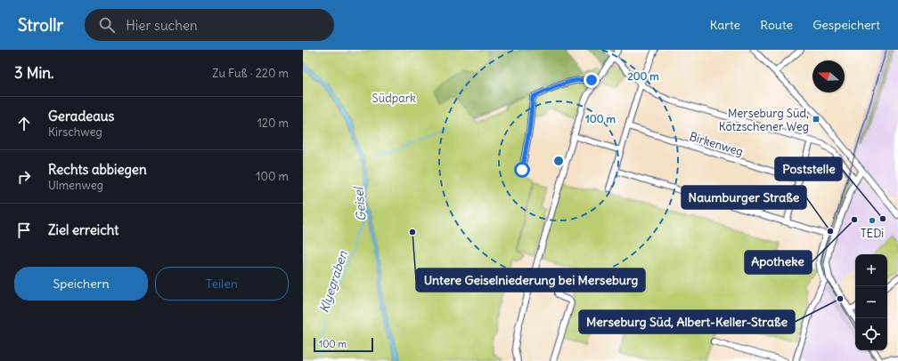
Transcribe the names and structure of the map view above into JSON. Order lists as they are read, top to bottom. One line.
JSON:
{"streets":{"street":["Birkenweg"]},"water":["Geisel","Klyegraben"],"parks":["Südpark"],"places":{"transit":["Merseburg Süd, Kötzschener Weg"],"other":["Poststelle","Apotheke","TEDi","Naumburger Straße","Untere Geiselniederung bei Merseburg","Merseburg Süd, Albert-Keller-Straße"]},"scale_bar":"100 m","north":"left","page":{"header":"Strollr","search":"Hier suchen","nav":["Karte","Route","Gespeichert"],"heading":["3 Min.","Zu Fuß · 220 m"],"list":[["Geradeaus","Kirschweg","120 m"],["Rechts abbiegen","Ulmenweg","100 m"],"Ziel erreicht"],"map_buttons":["+","−"],"buttons":["Speichern","Teilen"],"scale":"100 m"},"rings":["200 m","100 m"]}
